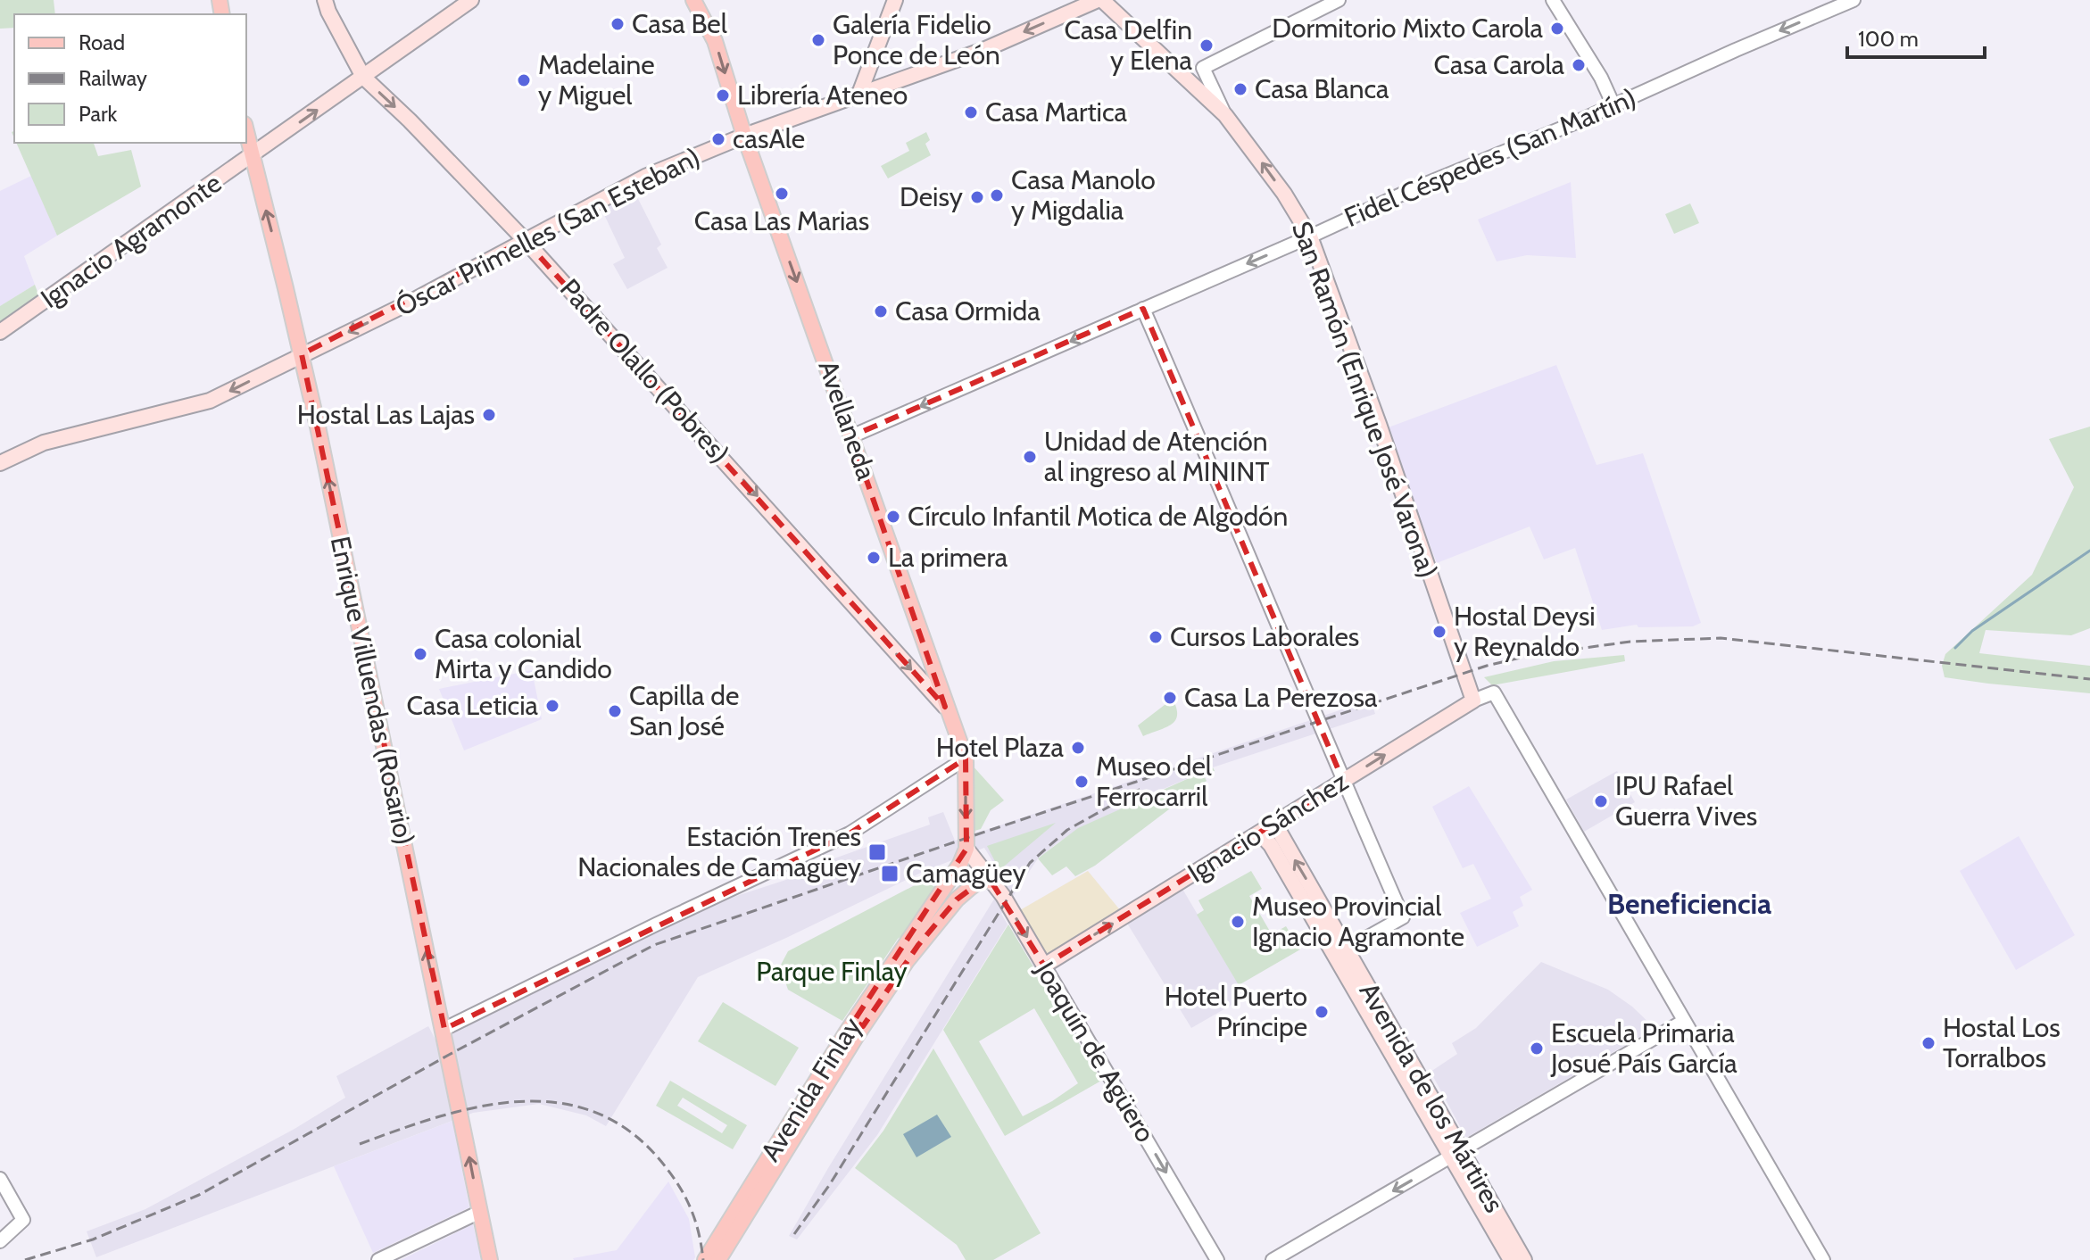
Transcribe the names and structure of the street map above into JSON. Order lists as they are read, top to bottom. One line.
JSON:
{"streets":{"main road":["Óscar Primelles (San Esteban)","Ignacio Agramonte","Padre Olallo (Pobres)","San Ramón (Enrique José Varona)","Avellaneda","Enrique Villuendas (Rosario)","Ignacio Sánchez","Joaquín de Agüero","Avenida Finlay","Avenida de los Mártires"],"street":["Fidel Céspedes (San Martín)"]},"crossings":[["Fidel Céspedes (San Martín)","San Ramón (Enrique José Varona)"],["Fidel Céspedes (San Martín)","Avellaneda"],["Óscar Primelles (San Esteban)","Padre Olallo (Pobres)"],["Óscar Primelles (San Esteban)","San Ramón (Enrique José Varona)"],["Óscar Primelles (San Esteban)","Avellaneda"],["Óscar Primelles (San Esteban)","Enrique Villuendas (Rosario)"],["Ignacio Agramonte","Padre Olallo (Pobres)"],["Ignacio Agramonte","Enrique Villuendas (Rosario)"],["Padre Olallo (Pobres)","Avellaneda"],["San Ramón (Enrique José Varona)","Ignacio Sánchez"],["Avellaneda","Joaquín de Agüero"],["Avellaneda","Avenida Finlay"],["Ignacio Sánchez","Joaquín de Agüero"],["Ignacio Sánchez","Avenida de los Mártires"],["Joaquín de Agüero","Avenida Finlay"]],"one_way":["Fidel Céspedes (San Martín)","Óscar Primelles (San Esteban)","Padre Olallo (Pobres)","Avellaneda","Enrique Villuendas (Rosario)","Ignacio Sánchez","Joaquín de Agüero"],"districts":["Beneficiencia"],"parks":["Parque Finlay"],"places":{"other":["Casa Bel","Dormitorio Mixto Carola","Galería Fidelio Ponce de León","Casa Delfin y Elena","Casa Carola","Madelaine y Miguel","Casa Blanca","Librería Ateneo","Casa Martica","casAle","Casa Las Marias","Casa Manolo y Migdalia","Deisy","Casa Ormida","Hostal Las Lajas","Unidad de Atención al ingreso al MININT","Círculo Infantil Motica de Algodón","La primera","Hostal Deysi y Reynaldo","Cursos Laborales","Casa colonial Mirta y Candido","Casa La Perezosa","Casa Leticia","Capilla de San José","Hotel Plaza","Museo del Ferrocarril","IPU Rafael Guerra Vives","Museo Provincial Ignacio Agramonte","Hotel Puerto Príncipe","Hostal Los Torralbos","Escuela Primaria Josué País García"],"transit":["Estación Trenes Nacionales de Camagüey","Camagüey"]},"legend":["Road","Railway","Park"],"scale_bar":"100 m"}
